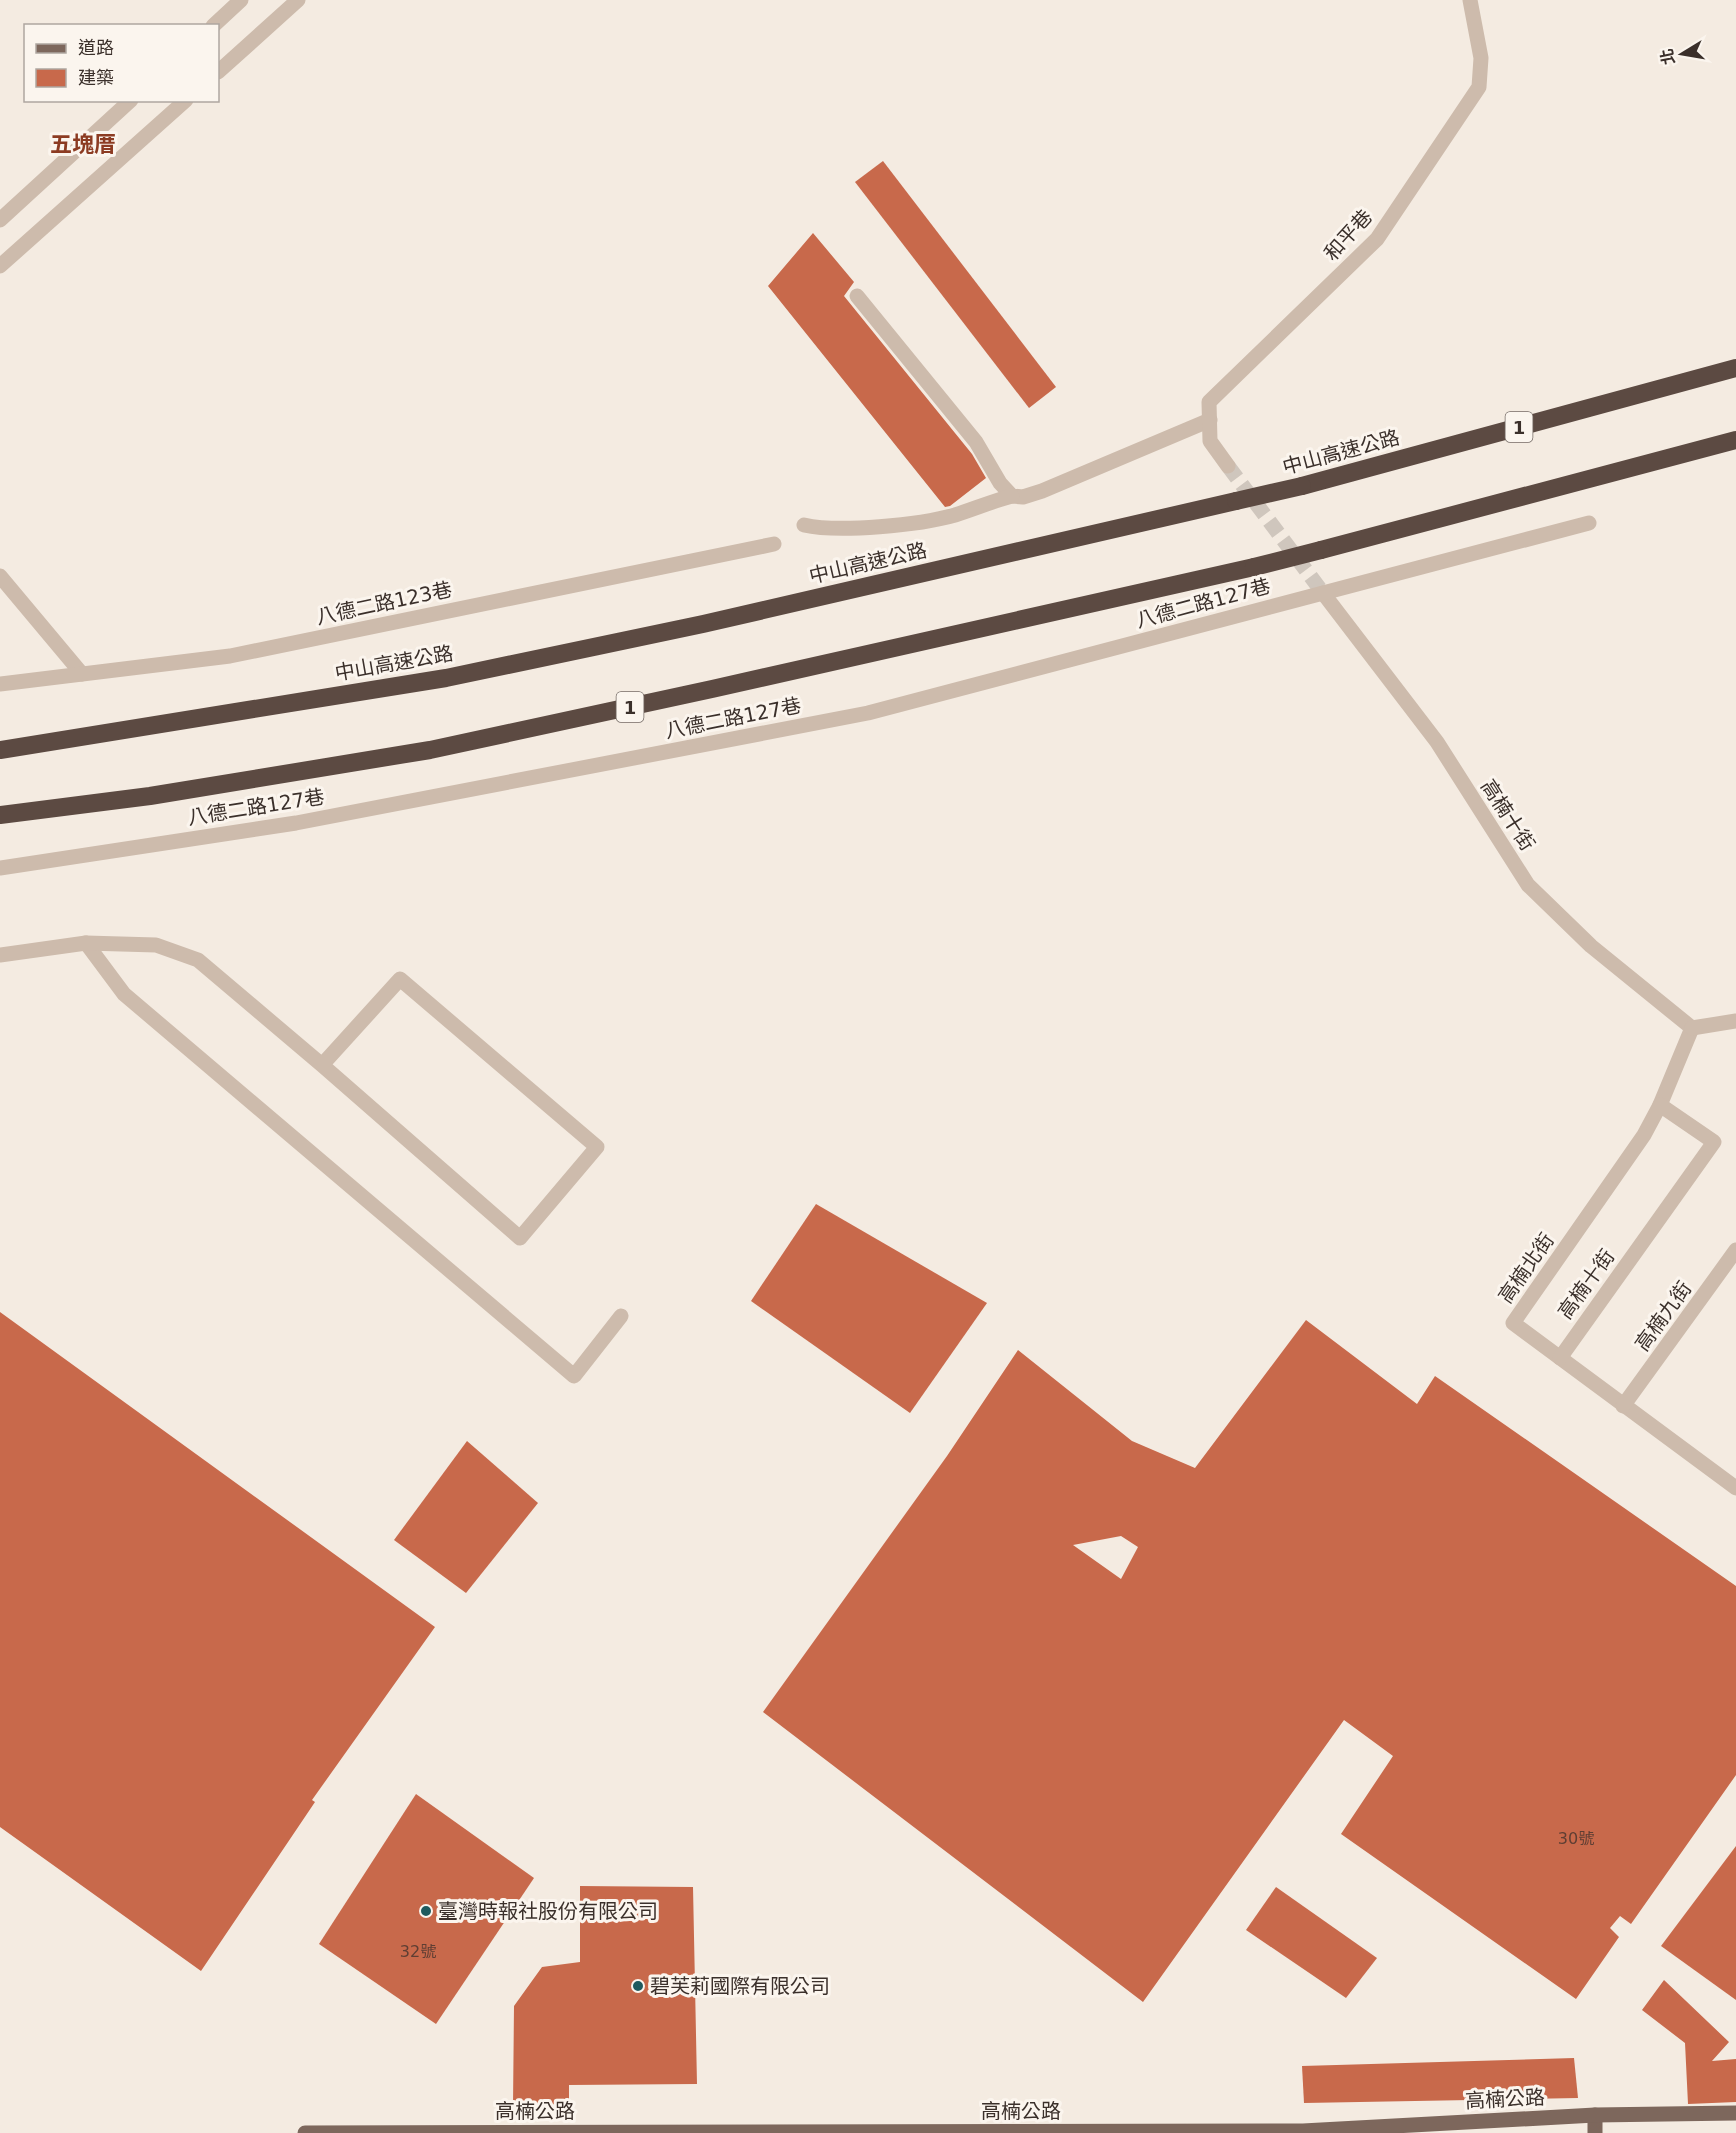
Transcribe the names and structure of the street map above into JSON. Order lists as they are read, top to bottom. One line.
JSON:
{"streets":{"highway":["1","中山高速公路"],"main road":["高楠公路"],"street":["和平巷","八德二路123巷","八德二路127巷","高楠十街","高楠北街","高楠九街"]},"crossings":[["八德二路127巷","高楠十街"],["高楠十街","高楠北街"],["高楠北街","高楠九街"]],"districts":["五塊厝"],"places":["臺灣時報社股份有限公司","碧芙莉國際有限公司"],"house_numbers":["30號","32號"],"legend":["道路","建築"],"north":"left"}
